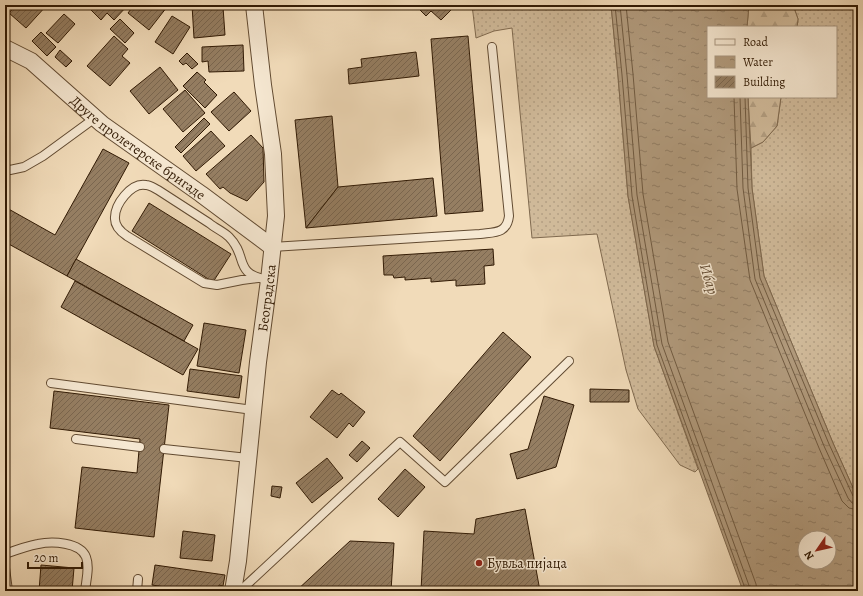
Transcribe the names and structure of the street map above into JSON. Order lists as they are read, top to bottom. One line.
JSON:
{"streets":{"street":["Друге пролетерске бригаде","Београдска"]},"crossings":[["Друге пролетерске бригаде","Београдска"]],"water":["Ибар"],"places":["Бувља пијаца"],"legend":["Road","Water","Building"],"scale_bar":"20 m","north":"bottom left"}
